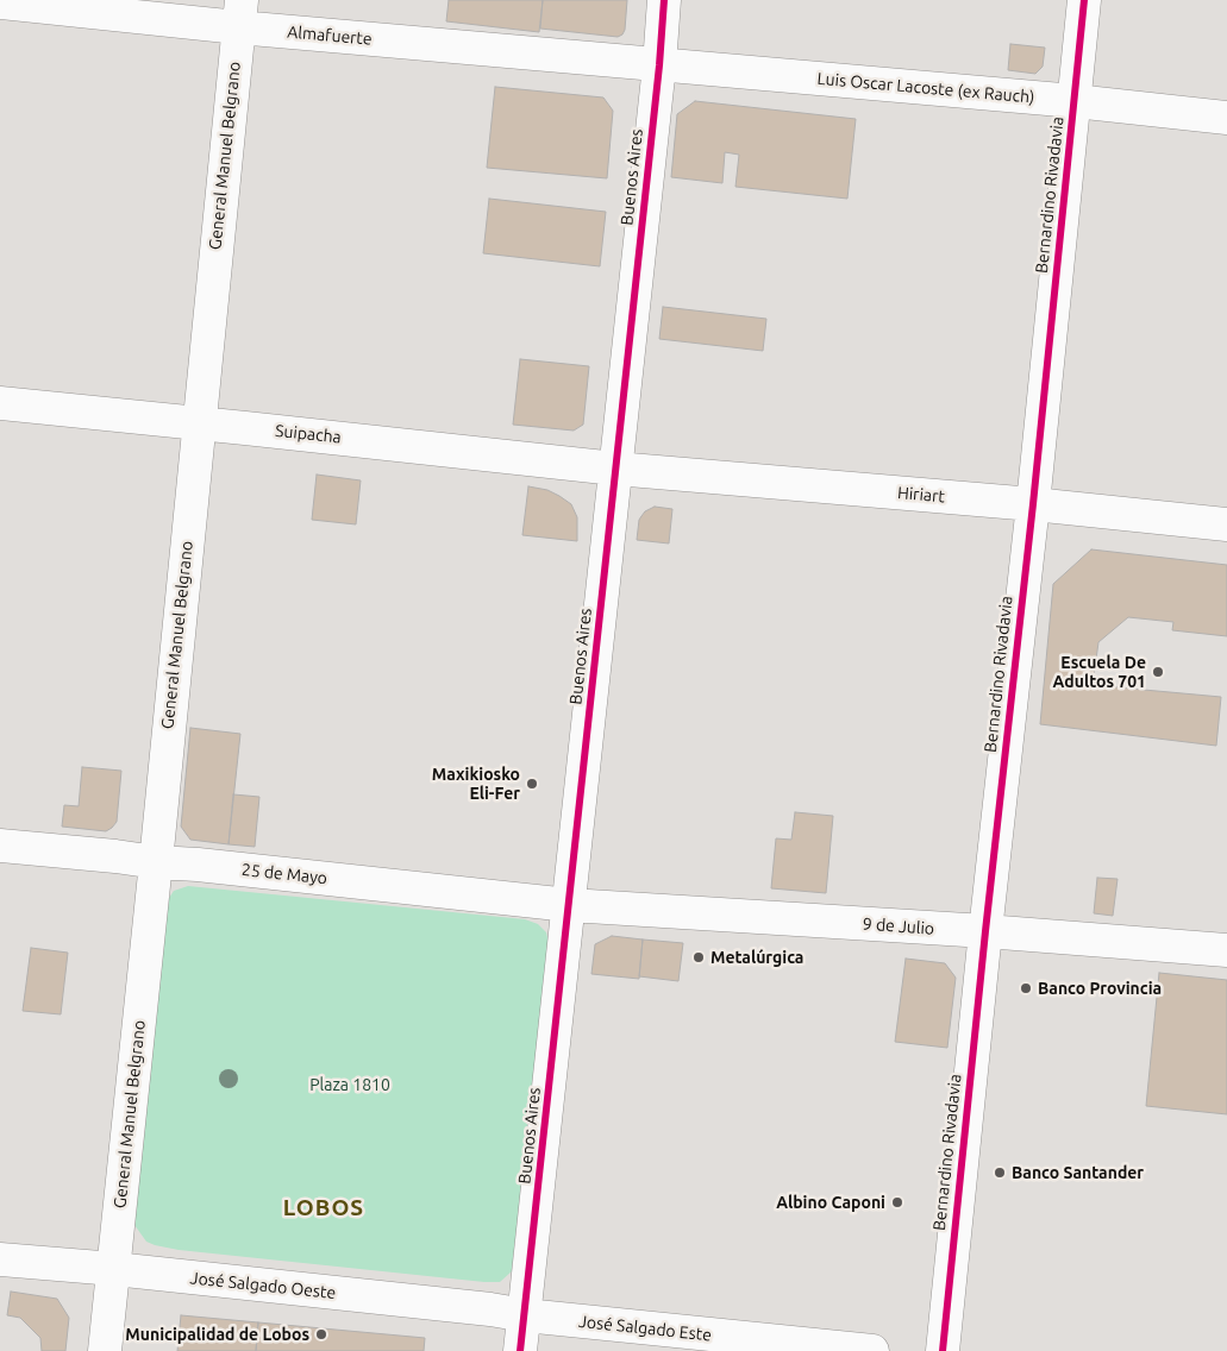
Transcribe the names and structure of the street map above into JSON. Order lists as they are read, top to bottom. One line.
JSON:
{"streets":{"street":["Almafuerte","Luis Oscar Lacoste (ex Rauch)","General Manuel Belgrano","Buenos Aires","Bernardino Rivadavia","Suipacha","Hiriart","25 de Mayo","9 de Julio","José Salgado Oeste","José Salgado Este"]},"crossings":[["Almafuerte","Luis Oscar Lacoste (ex Rauch)"],["Almafuerte","General Manuel Belgrano"],["Almafuerte","Buenos Aires"],["Luis Oscar Lacoste (ex Rauch)","Buenos Aires"],["Luis Oscar Lacoste (ex Rauch)","Bernardino Rivadavia"],["General Manuel Belgrano","Suipacha"],["General Manuel Belgrano","25 de Mayo"],["General Manuel Belgrano","José Salgado Oeste"],["Buenos Aires","Suipacha"],["Buenos Aires","Hiriart"],["Buenos Aires","25 de Mayo"],["Buenos Aires","9 de Julio"],["Buenos Aires","José Salgado Oeste"],["Buenos Aires","José Salgado Este"],["Bernardino Rivadavia","Hiriart"],["Bernardino Rivadavia","9 de Julio"],["Suipacha","Hiriart"],["25 de Mayo","9 de Julio"],["José Salgado Oeste","José Salgado Este"]],"districts":["LOBOS"],"parks":["Plaza 1810"],"places":["Escuela De Adultos 701","Maxikiosko Eli-Fer","Metalúrgica","Banco Provincia","Banco Santander","Albino Caponi","Municipalidad de Lobos"]}
